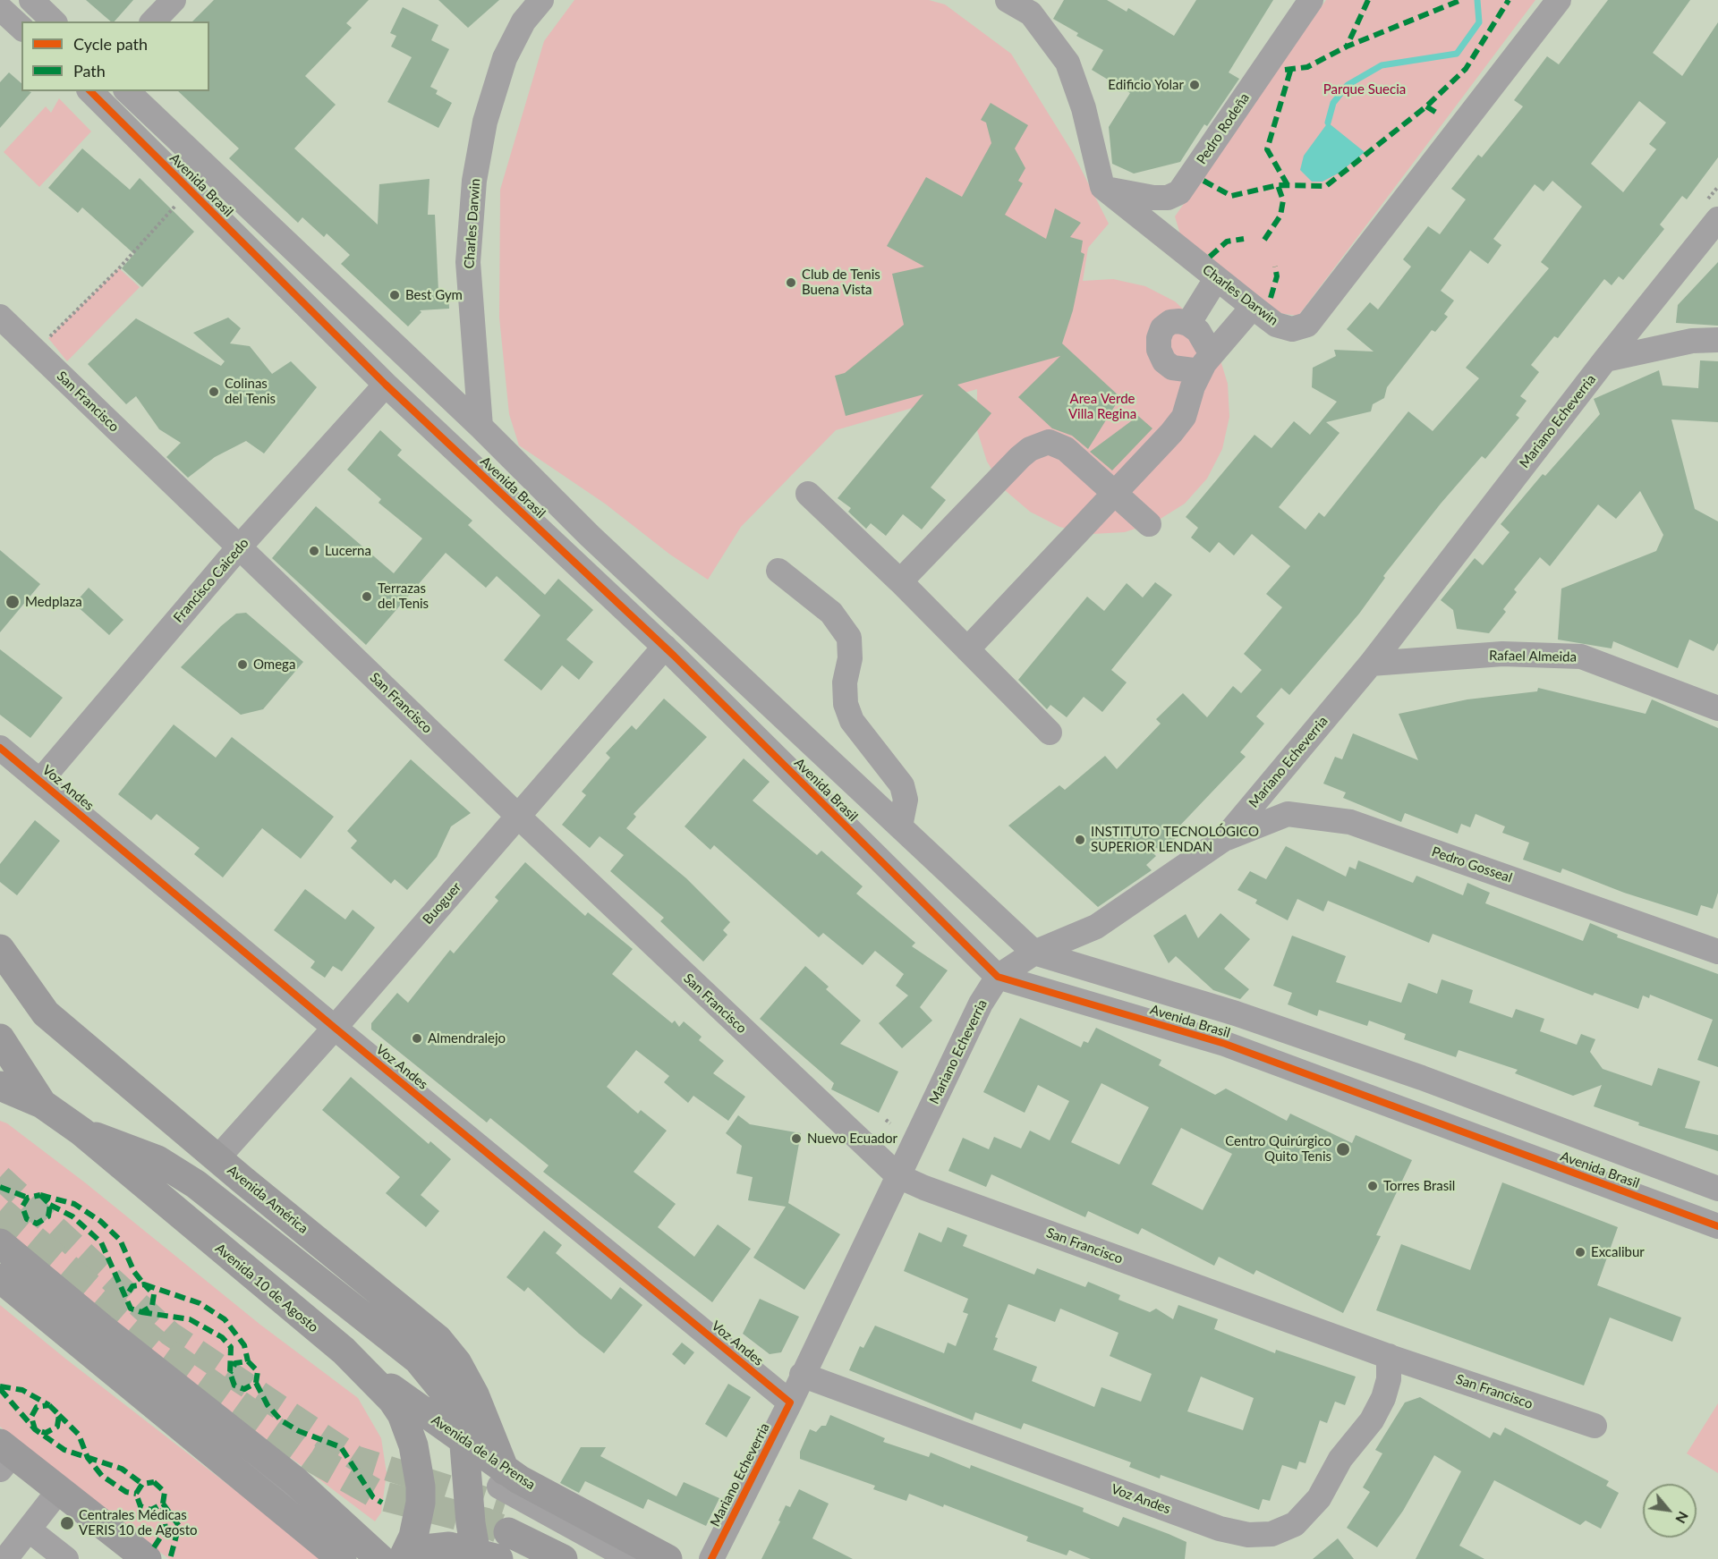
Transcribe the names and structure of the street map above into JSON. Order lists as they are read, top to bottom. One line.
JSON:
{"streets":{"main road":["Avenida América","Avenida 10 de Agosto","Avenida de la Prensa"],"street":["Pedro Rodeña","Avenida Brasil","Charles Darwin","San Francisco","Mariano Echeverria","Francisco Caicedo","Rafael Almeida","Voz Andes","Pedro Gosseal","Buoguer"]},"crossings":[["Pedro Rodeña","Charles Darwin"],["Avenida Brasil","Charles Darwin"],["Avenida Brasil","Mariano Echeverria"],["Avenida Brasil","Francisco Caicedo"],["Avenida Brasil","Buoguer"],["San Francisco","Mariano Echeverria"],["San Francisco","Francisco Caicedo"],["San Francisco","Voz Andes"],["San Francisco","Buoguer"],["Mariano Echeverria","Rafael Almeida"],["Mariano Echeverria","Voz Andes"],["Mariano Echeverria","Pedro Gosseal"],["Francisco Caicedo","Voz Andes"],["Voz Andes","Buoguer"],["Buoguer","Avenida América"],["Avenida América","Avenida de la Prensa"],["Avenida 10 de Agosto","Avenida de la Prensa"]],"parks":["Parque Suecia","Area Verde Villa Regina"],"places":["Edificio Yolar","Club de Tenis Buena Vista","Best Gym","Colinas del Tenis","Lucerna","Terrazas del Tenis","Medplaza","Omega","INSTITUTO TECNOLÓGICO SUPERIOR LENDAN","Almendralejo","Nuevo Ecuador","Centro Quirúrgico Quito Tenis","Torres Brasil","Excalibur","Centrales Médicas VERIS 10 de Agosto"],"legend":["Cycle path","Path"],"north":"bottom right"}
